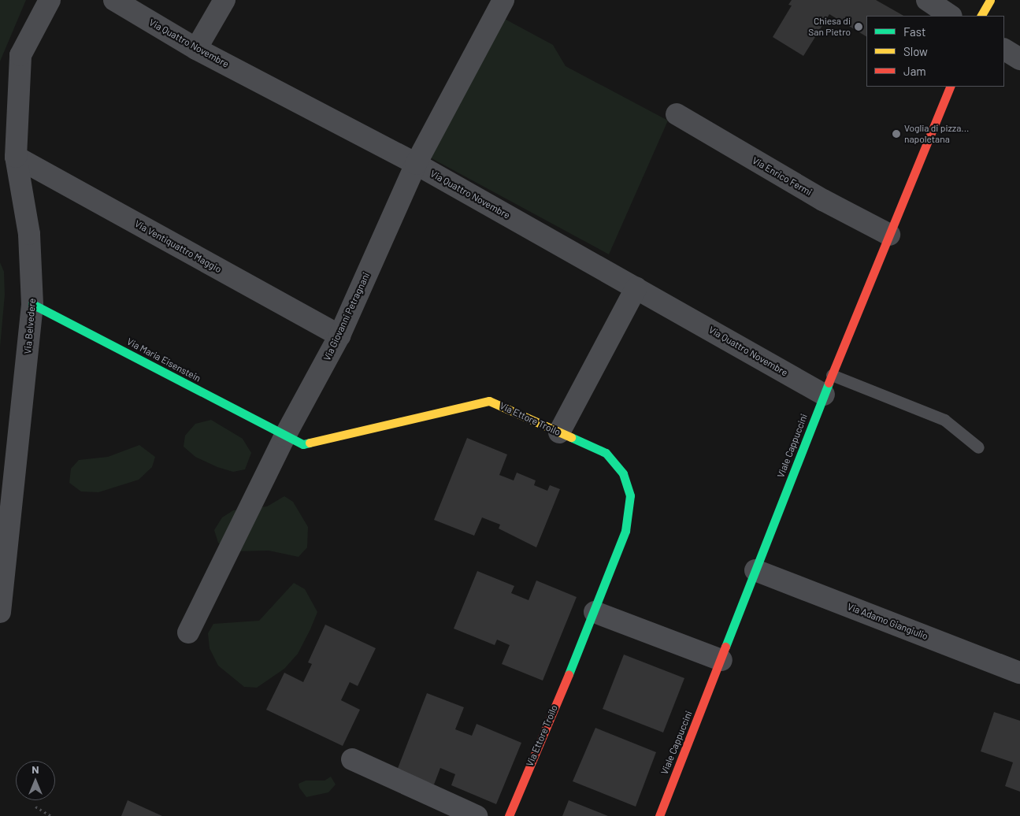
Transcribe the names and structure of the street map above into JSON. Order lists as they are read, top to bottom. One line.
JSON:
{"streets":{"street":["Via Quattro Novembre","Via Enrico Fermi","Via Ventiquattro Maggio","Via Giovanni Petragnani","Via Belvedere","Via Maria Eisenstein","Via Ettore Troilo","Viale Cappuccini","Via Adamo Giangiulio"]},"crossings":[["Via Quattro Novembre","Via Giovanni Petragnani"],["Via Quattro Novembre","Viale Cappuccini"],["Via Enrico Fermi","Viale Cappuccini"],["Via Ventiquattro Maggio","Via Giovanni Petragnani"],["Via Ventiquattro Maggio","Via Belvedere"],["Via Giovanni Petragnani","Via Maria Eisenstein"],["Via Giovanni Petragnani","Via Ettore Troilo"],["Via Belvedere","Via Maria Eisenstein"],["Via Maria Eisenstein","Via Ettore Troilo"],["Viale Cappuccini","Via Adamo Giangiulio"]],"places":["Chiesa di San Pietro","Voglia di pizza... napoletana"],"legend":["Fast","Slow","Jam"],"north":"top"}
